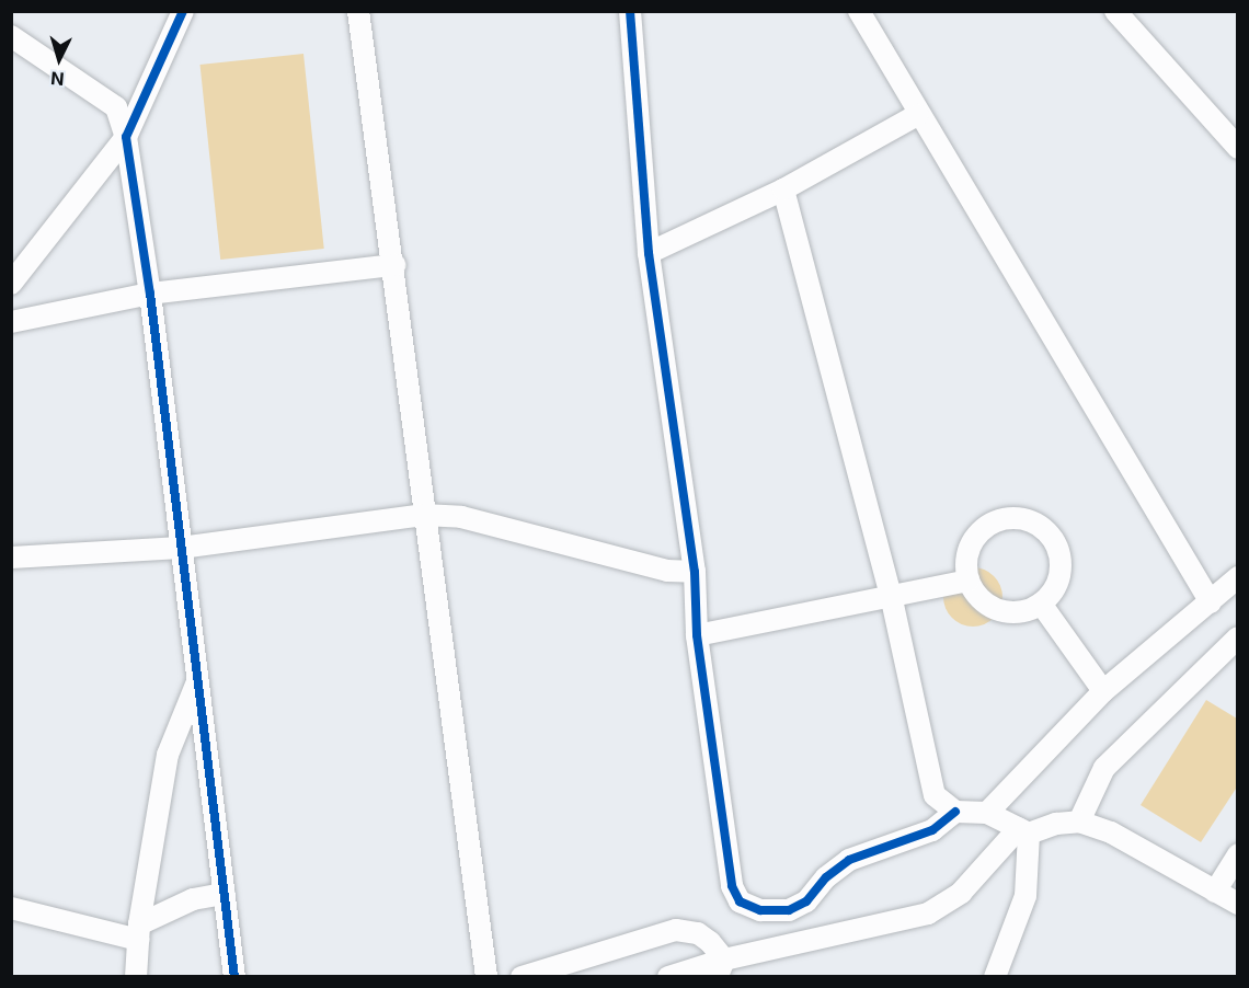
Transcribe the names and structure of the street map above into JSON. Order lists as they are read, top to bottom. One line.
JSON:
{"north":"bottom"}
